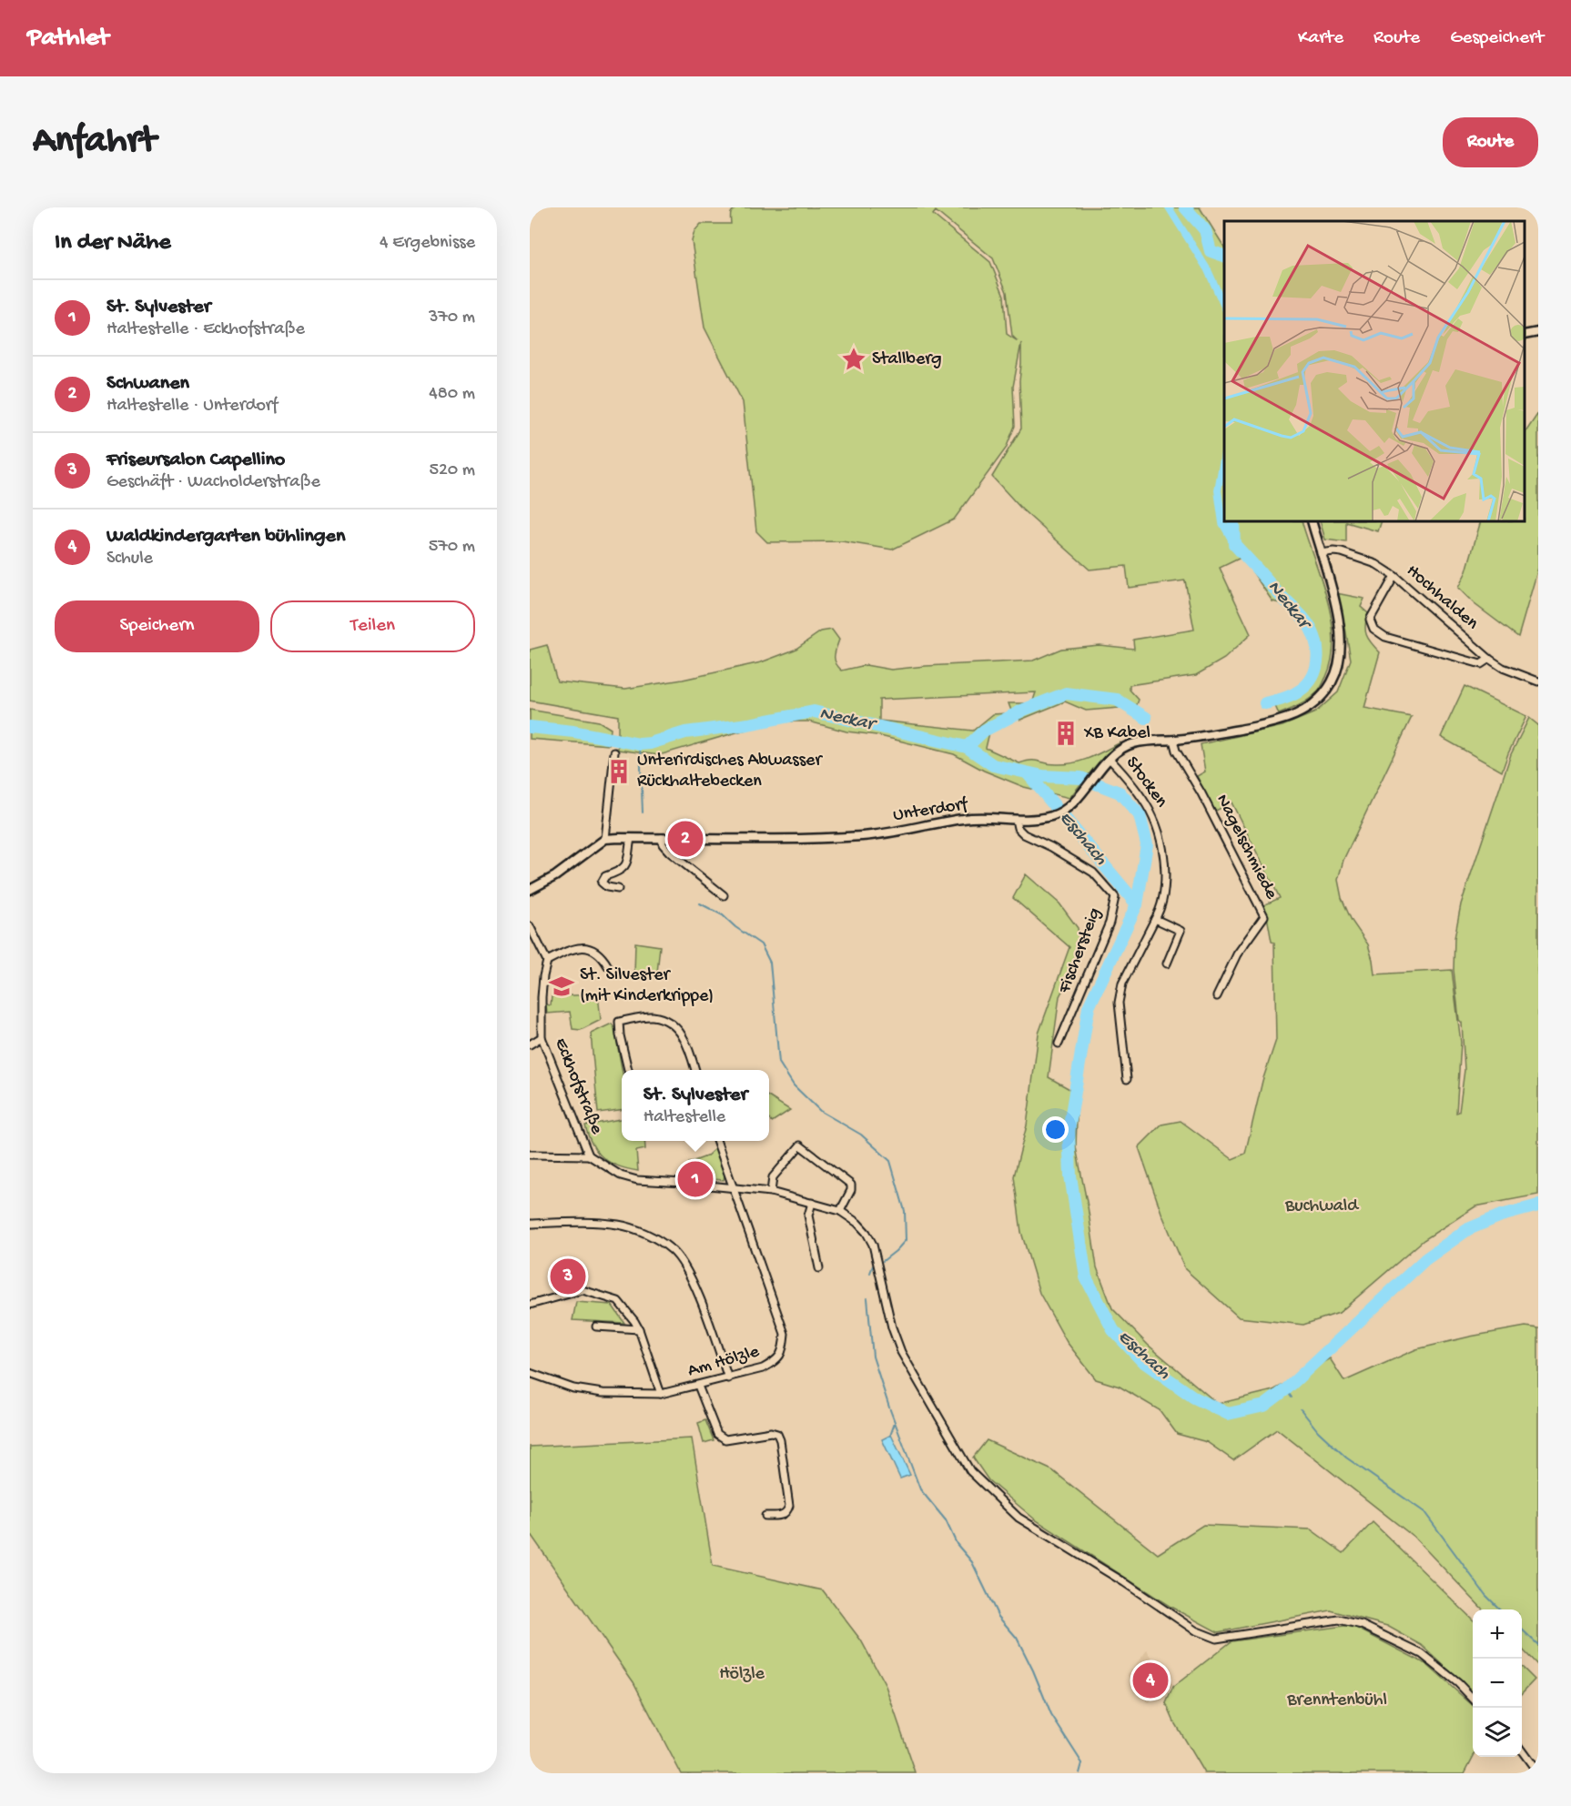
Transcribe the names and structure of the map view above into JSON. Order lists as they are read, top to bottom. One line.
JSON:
{"streets":{"street":["Hochhalden","Stocken","Unterdorf","Nagelschmiede","Fischersteig","Eckhofstraße","Am Hölzle"]},"crossings":[["Hochhalden","Unterdorf"],["Stocken","Unterdorf"],["Unterdorf","Nagelschmiede"],["Unterdorf","Fischersteig"],["Eckhofstraße","Am Hölzle"]],"water":["Neckar","Eschach"],"parks":["Buchwald","Hölzle","Brenntenbühl"],"places":{"place":["Stallberg"],"building":["XB Kabel","Unterirdisches Abwasser Rückhaltebecken"],"school or university":["St. Silvester (mit Kinderkrippe)"]},"page":{"header":"Pathlet","nav":["Karte","Route","Gespeichert"],"buttons":["Route",["Speichern","Teilen"]],"title":"Anfahrt","heading":["In der Nähe","4 Ergebnisse"],"list":[{"mark":"1","name":"St. Sylvester","note":"Haltestelle · Eckhofstraße","value":"370 m"},{"mark":"2","name":"Schwanen","note":"Haltestelle · Unterdorf","value":"480 m"},{"mark":"3","name":"Friseursalon Capellino","note":"Geschäft · Wacholderstraße","value":"520 m"},{"mark":"4","name":"Waldkindergarten bühlingen","note":"Schule","value":"570 m"}],"pins":["2","1","3","4"],"popup":["St. Sylvester","Haltestelle"],"map_buttons":["+","−"]}}
